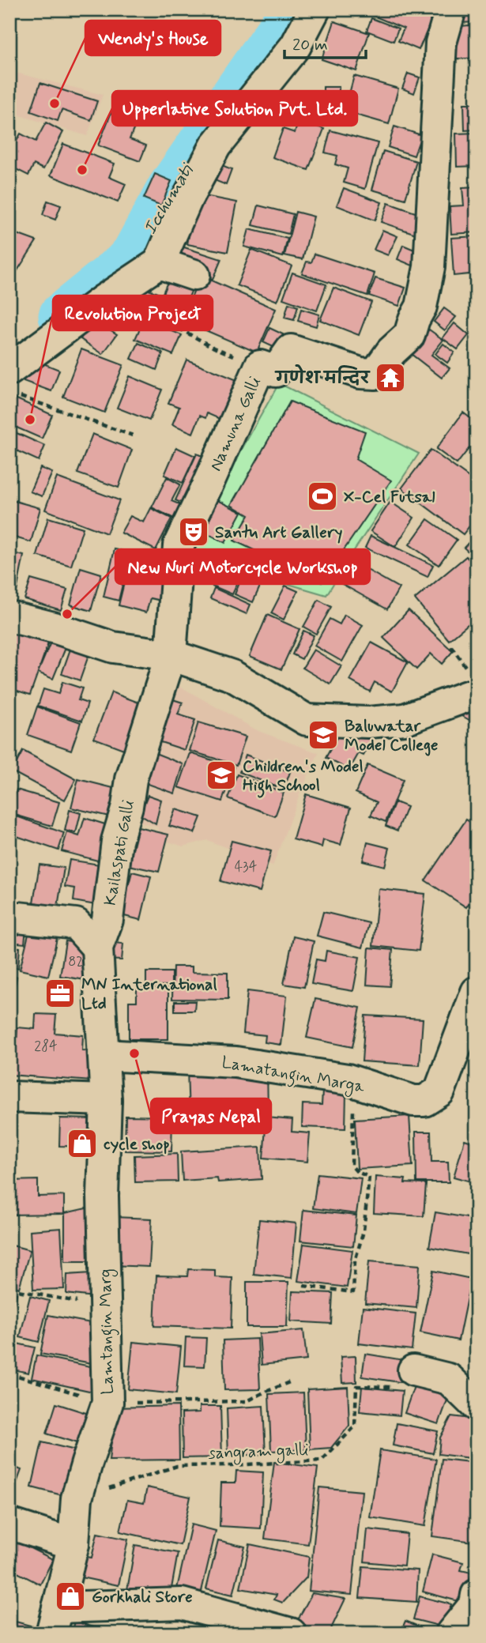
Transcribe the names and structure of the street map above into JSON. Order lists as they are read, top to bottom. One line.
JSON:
{"streets":{"street":["Namuna Galli","Kailaspati Galli","Lamatangin Marga","Lamtangin Marg"],"path":["sangram galli"]},"crossings":[["Namuna Galli","Kailaspati Galli"],["Kailaspati Galli","Lamatangin Marga"],["Kailaspati Galli","Lamtangin Marg"],["Lamatangin Marga","Lamtangin Marg"],["Lamtangin Marg","sangram galli"]],"water":["Icchumati"],"places":{"other":["Wendy's House","Upperlative Solution Pvt. Ltd.","Revolution Project","New Nuri Motorcycle Workshop","Prayas Nepal"],"temple":["गणेश मन्दिर"],"sports":["X-Cel Futsal"],"theatre":["Santu Art Gallery"],"school or university":["Baluwatar Model College","Children's Model High School"],"office":["MN International Ltd"],"shop":["cycle shop","Gorkhali Store"]},"house_numbers":["434","82","284"],"scale_bar":"20 m"}
